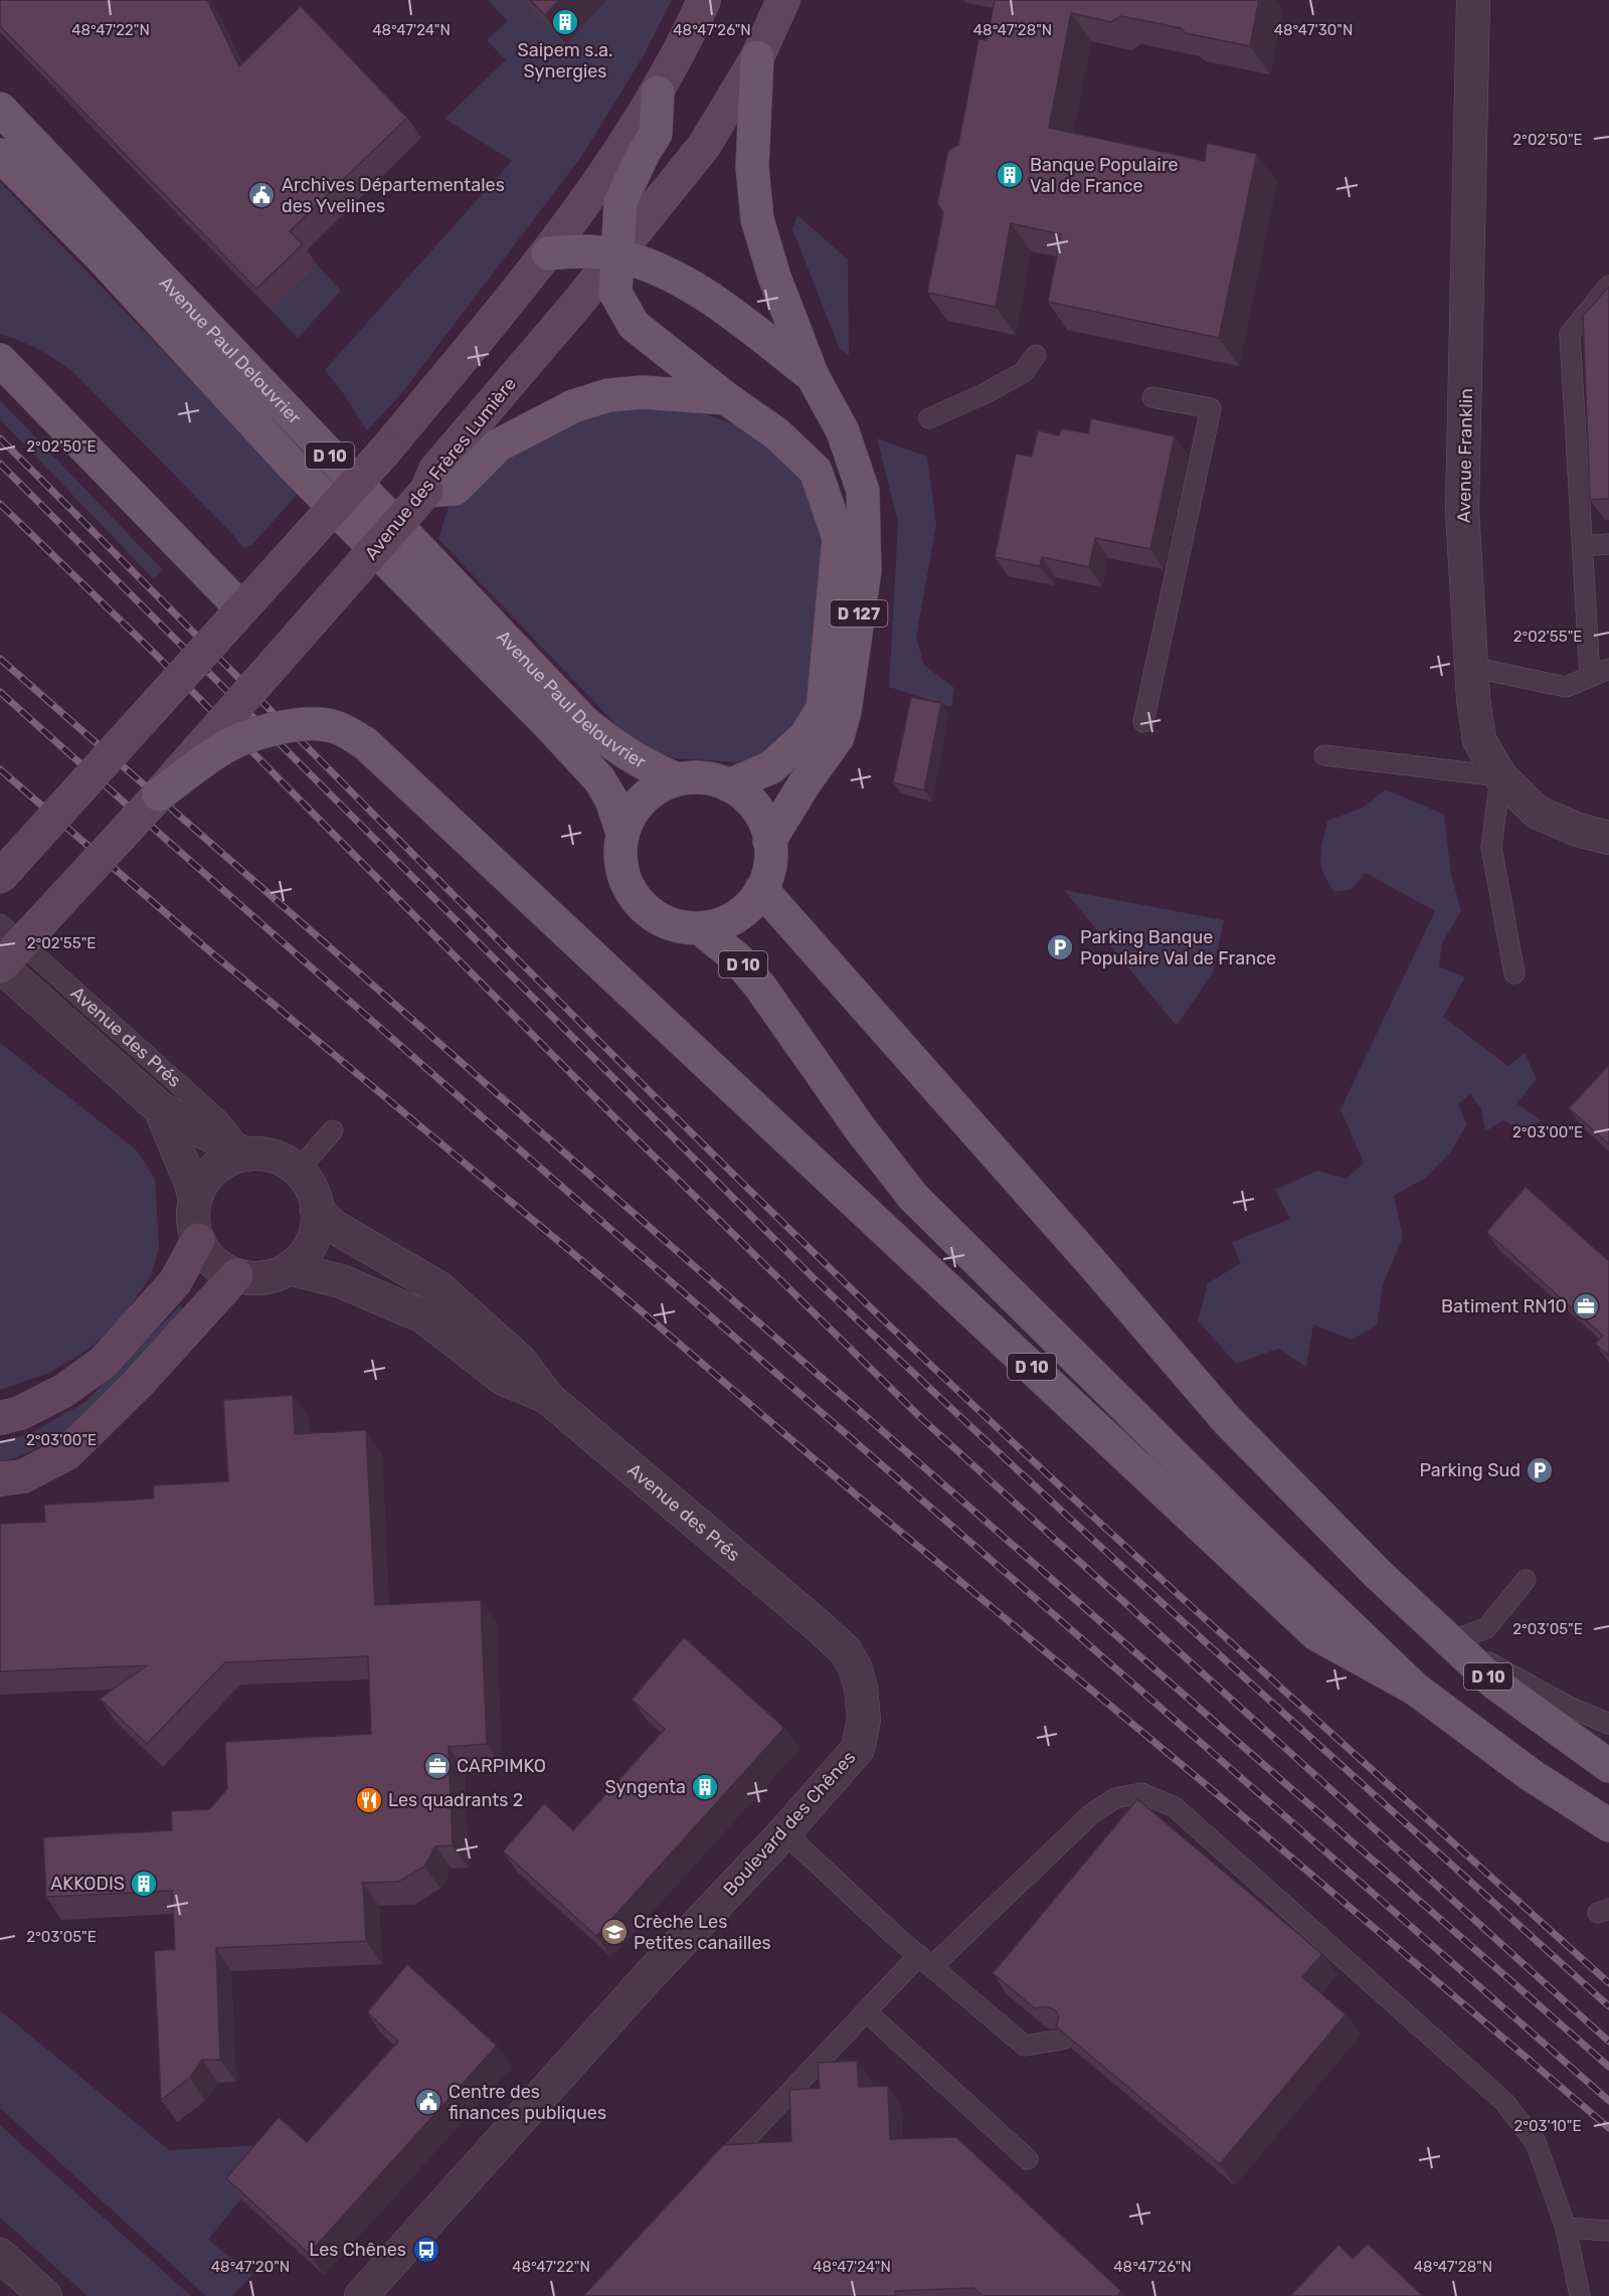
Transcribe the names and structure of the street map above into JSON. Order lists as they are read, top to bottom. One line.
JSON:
{"streets":{"main road":["Avenue Paul Delouvrier","D 10","Avenue des Frères Lumière","D 127"],"street":["Avenue Franklin","Avenue des Prés","Boulevard des Chênes"]},"crossings":[["Avenue Paul Delouvrier","D 10"],["Avenue Paul Delouvrier","D 127"],["D 10","Avenue des Frères Lumière"],["D 10","D 127"],["Avenue des Frères Lumière","D 127"],["Avenue des Frères Lumière","Avenue des Prés"],["Avenue des Prés","Boulevard des Chênes"]],"places":{"building":["Saipem s.a. Synergies","Banque Populaire Val de France","Syngenta","AKKODIS"],"public building":["Archives Départementales des Yvelines","Centre des finances publiques"],"parking":["Parking Banque Populaire Val de France","Parking Sud"],"office":["Batiment RN10","CARPIMKO"],"restaurant":["Les quadrants 2"],"school or university":["Crèche Les Petites canailles"],"bus stop":["Les Chênes"]},"coordinates":["48°47'22\"N","48°47'24\"N","48°47'26\"N","48°47'28\"N","48°47'30\"N","2°02'50\"E","2°02'55\"E","2°03'00\"E","2°03'05\"E","2°03'10\"E","48°47'20\"N"]}
